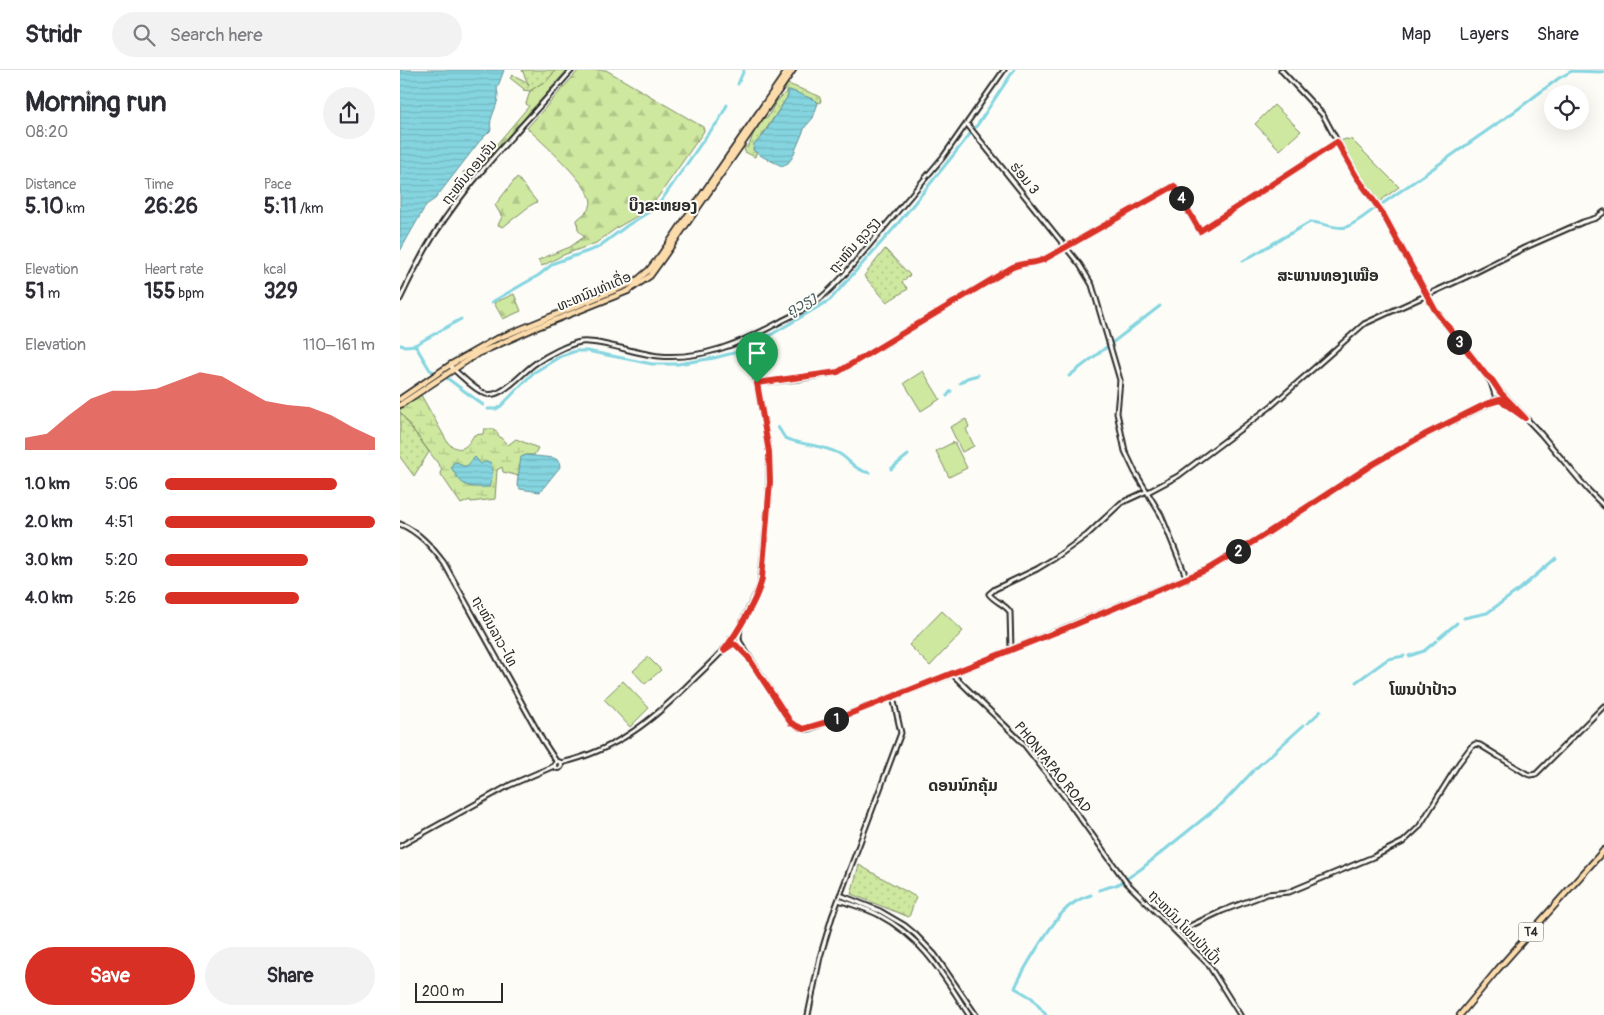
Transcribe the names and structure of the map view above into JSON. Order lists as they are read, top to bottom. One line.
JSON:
{"streets":{"main road":["ທະຫນົນທ່າເດື່ອ","T4"],"street":["ຖະໝົນດອນຈັນ","ຮ່ອມ 3","ຖະໜົນ ຄູວຽງ","ຖະໜົນລາວ-ໄທ","PHONPAPAO ROAD","ຖະຫນົນ ໂພນປ່າເປົ້າ"]},"crossings":[["ຮ່ອມ 3","ຖະໜົນ ຄູວຽງ"],["ຖະໜົນ ຄູວຽງ","ທະຫນົນທ່າເດື່ອ"],["PHONPAPAO ROAD","ຖະຫນົນ ໂພນປ່າເປົ້າ"]],"districts":["ບຶງຂະຫຍອງ","ສະພານທອງເໝືອ","ໂພນປ່າປ້າວ","ດອນນົກຄຸ້ມ"],"water":["ຄູວຽງ"],"scale_bar":"200 m","page":{"header":"Stridr","search":"Search here","nav":["Map","Layers","Share"],"heading":["Morning run","08:20"],"stats":[["Distance","5.10 km"],["Time","26:26"],["Pace","5:11 /km"],["Elevation","51 m"],["Heart rate","155 bpm"],["kcal","329"]],"pins":["4","3","2","1"],"chart":["Elevation","110–161 m"],"list":[{"name":"1.0 km","note":"5:06"},{"name":"2.0 km","note":"4:51"},{"name":"3.0 km","note":"5:20"},{"name":"4.0 km","note":"5:26"}],"buttons":["Save","Share"],"scale":"200 m"}}
